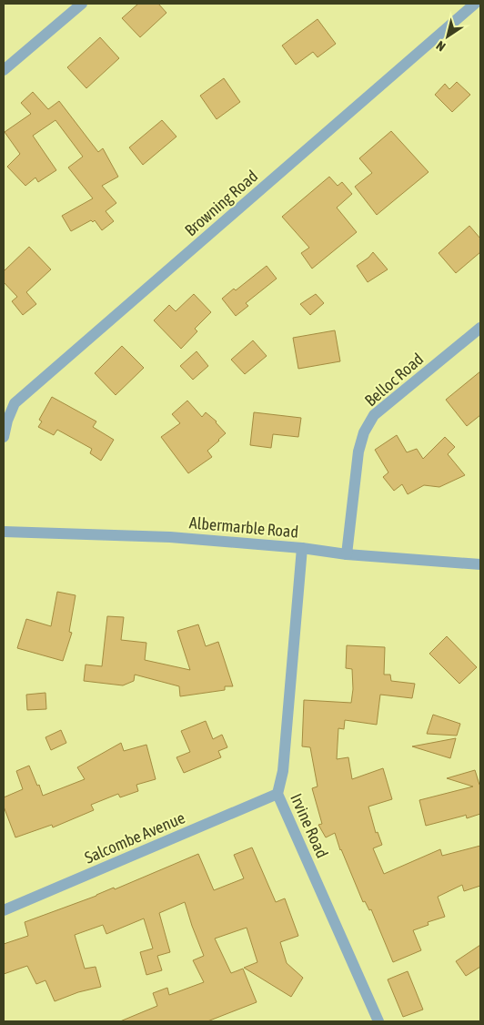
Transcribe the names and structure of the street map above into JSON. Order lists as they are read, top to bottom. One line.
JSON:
{"streets":{"street":["Browning Road","Belloc Road","Albermarble Road","Irvine Road","Salcombe Avenue"]},"crossings":[["Belloc Road","Albermarble Road"],["Albermarble Road","Irvine Road"],["Irvine Road","Salcombe Avenue"]],"north":"bottom left"}
